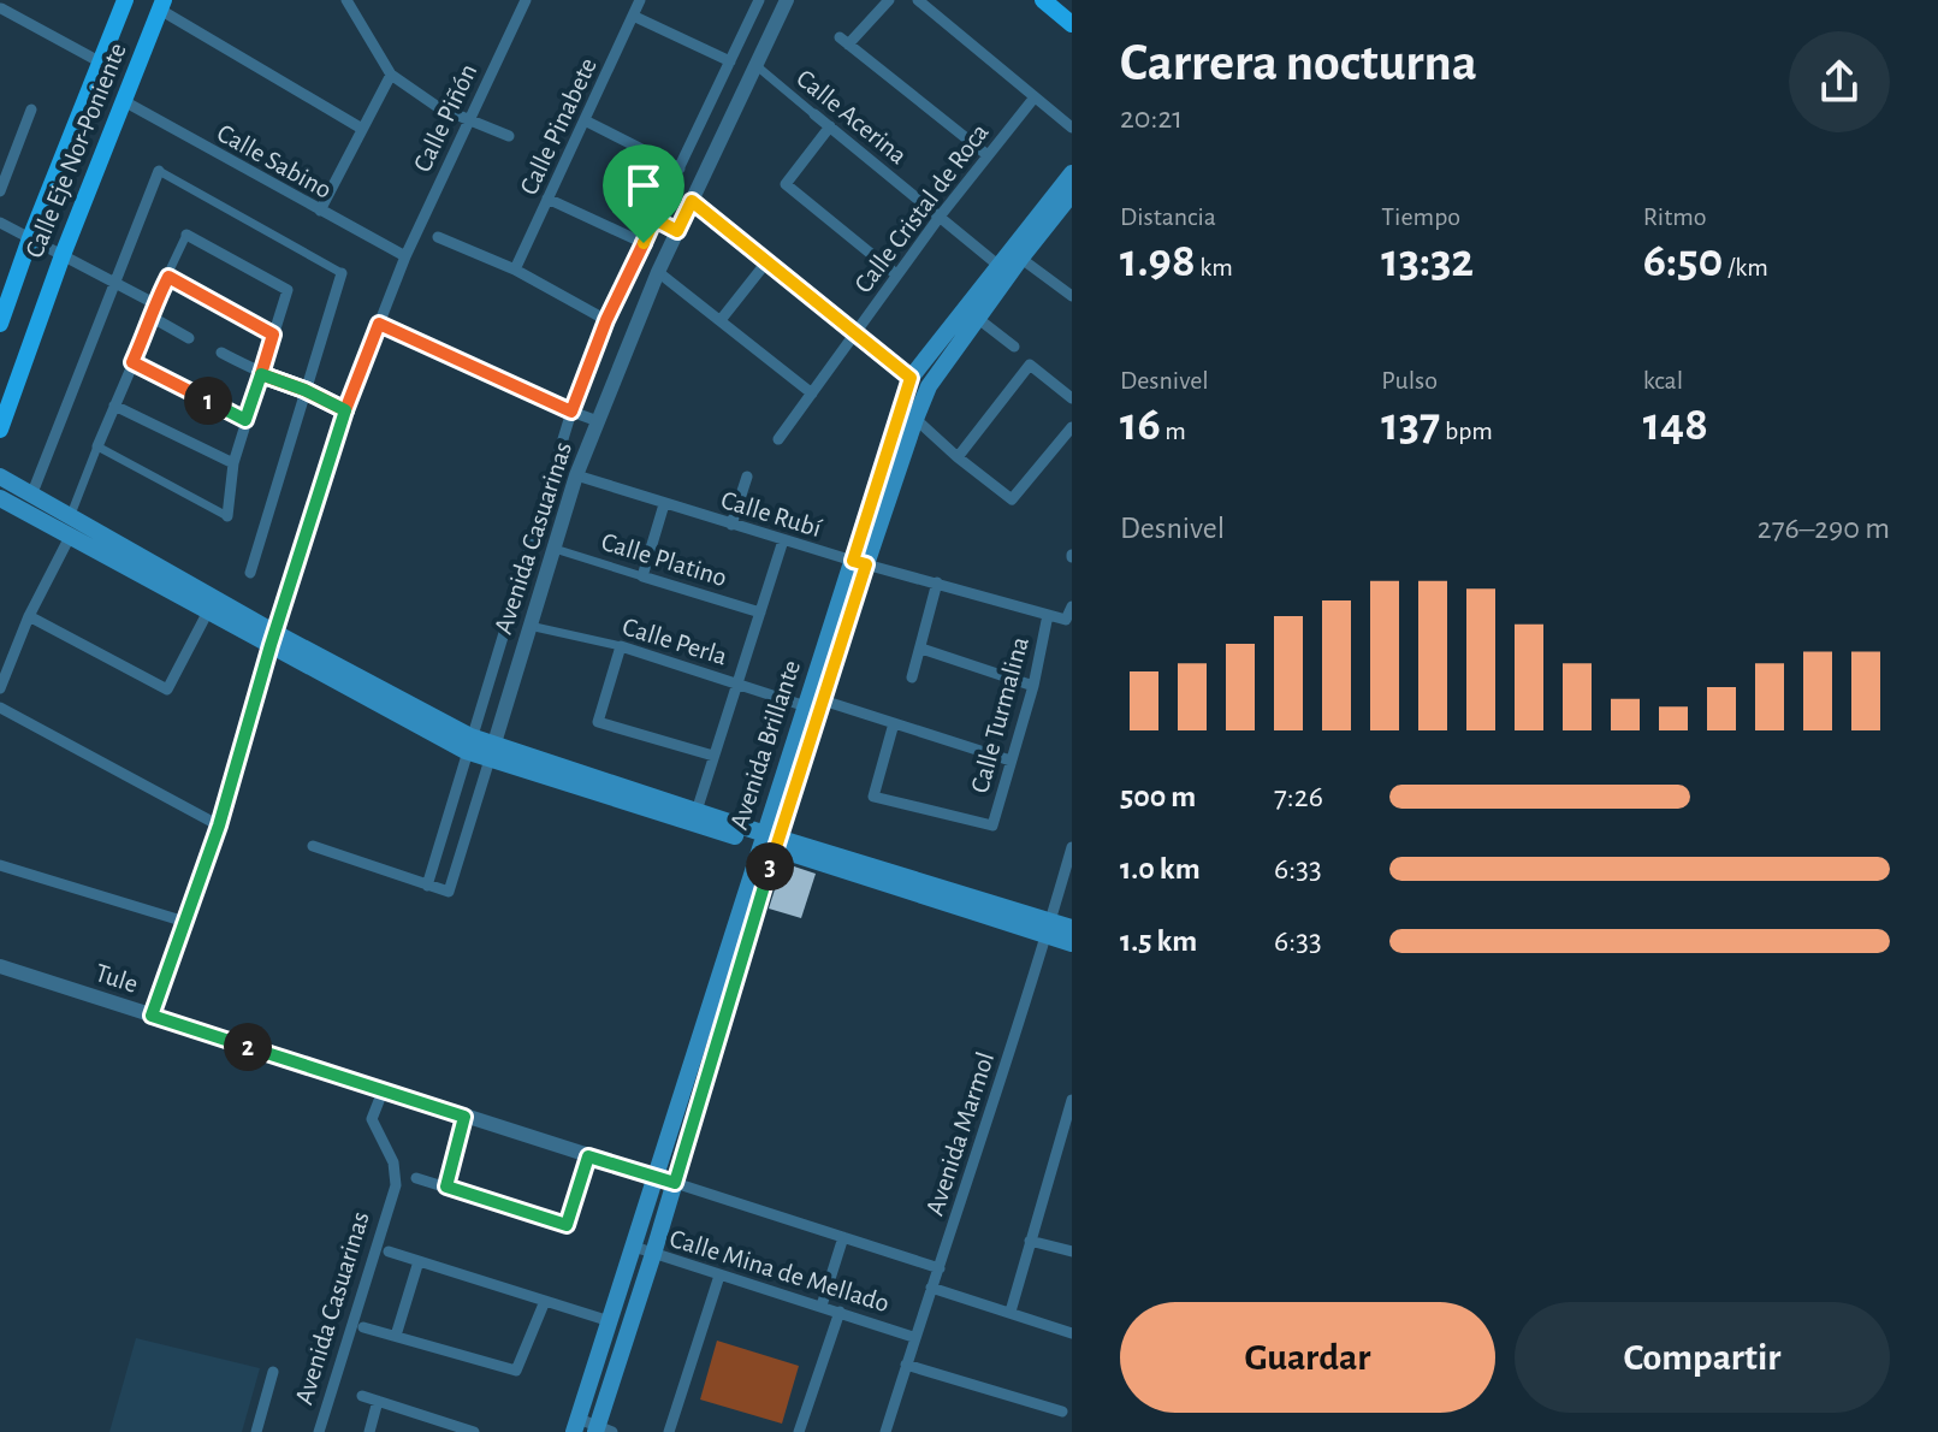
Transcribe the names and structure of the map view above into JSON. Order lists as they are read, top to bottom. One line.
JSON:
{"streets":{"main road":["Calle Eje Nor-Poniente","Avenida Brillante"],"street":["Calle Acerina","Calle Piñón","Calle Pinabete","Calle Sabino","Calle Cristal de Roca","Calle Rubí","Avenida Casuarinas","Calle Platino","Calle Perla","Calle Turmalina","Tule","Avenida Marmol","Calle Mina de Mellado"]},"crossings":[["Calle Acerina","Calle Cristal de Roca"],["Calle Acerina","Avenida Casuarinas"],["Calle Acerina","Avenida Brillante"],["Calle Piñón","Calle Sabino"],["Calle Piñón","Tule"],["Calle Eje Nor-Poniente","Calle Sabino"],["Calle Rubí","Avenida Casuarinas"],["Calle Rubí","Calle Turmalina"],["Calle Rubí","Avenida Brillante"],["Avenida Casuarinas","Calle Platino"],["Avenida Casuarinas","Calle Perla"],["Avenida Casuarinas","Tule"],["Calle Perla","Calle Turmalina"],["Calle Perla","Avenida Brillante"],["Avenida Brillante","Tule"],["Avenida Brillante","Calle Mina de Mellado"],["Avenida Marmol","Calle Mina de Mellado"]],"page":{"heading":["Carrera nocturna","20:21"],"stats":[["Distancia","1.98 km"],["Tiempo","13:32"],["Ritmo","6:50 /km"],["Desnivel","16 m"],["Pulso","137 bpm"],["kcal","148"]],"pins":["1","3","2"],"chart":["Desnivel","276–290 m"],"list":[{"name":"500 m","note":"7:26"},{"name":"1.0 km","note":"6:33"},{"name":"1.5 km","note":"6:33"}],"buttons":["Guardar","Compartir"]}}
